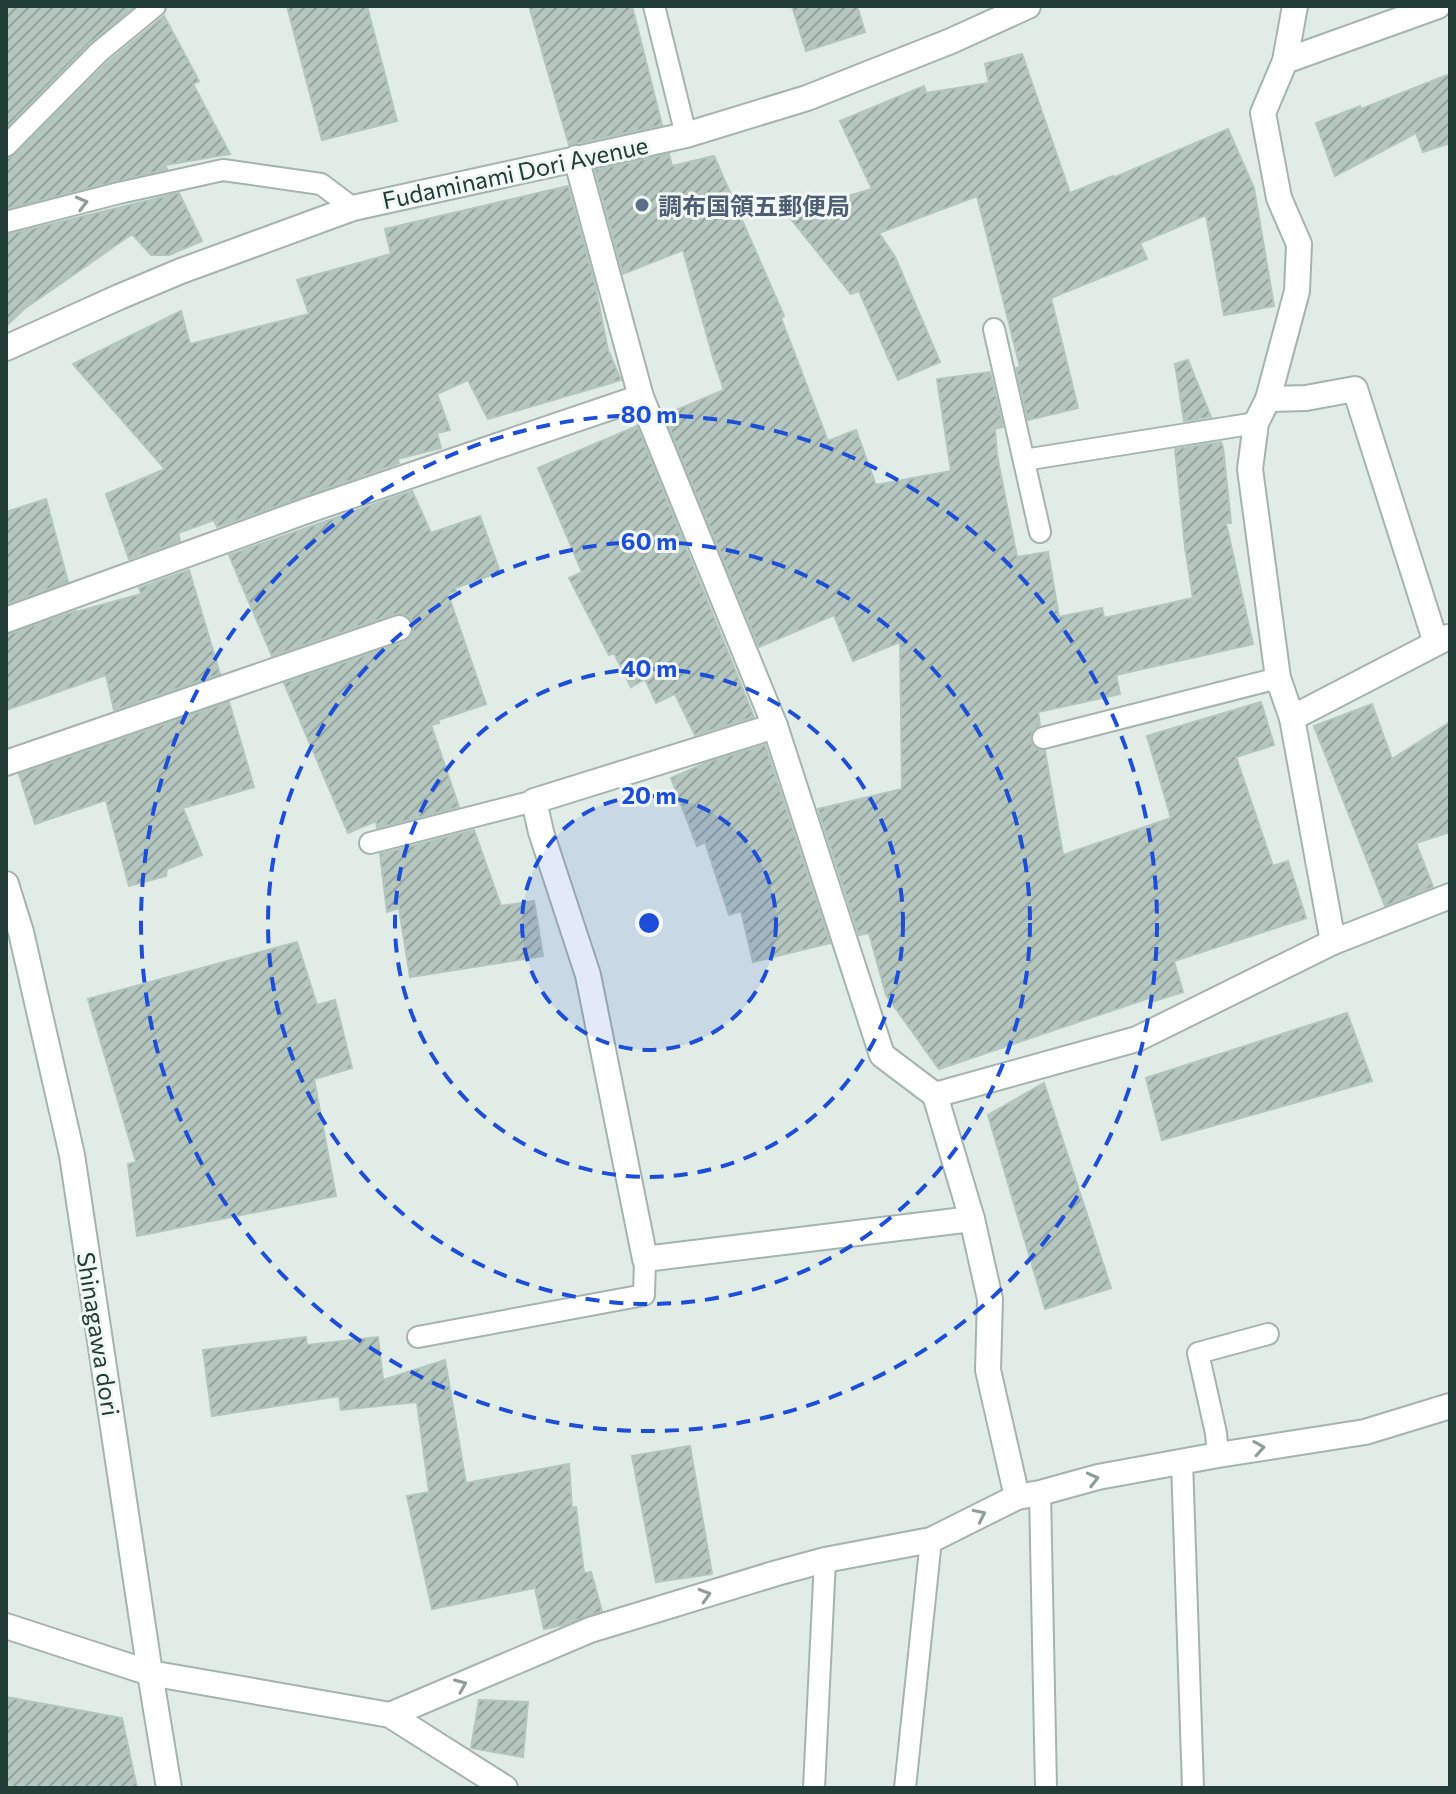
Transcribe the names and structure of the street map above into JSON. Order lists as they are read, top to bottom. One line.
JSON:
{"streets":{"street":["Fudaminami Dori Avenue","Shinagawa dori"]},"places":["調布国領五郵便局"],"rings":["80 m","60 m","40 m","20 m"]}
